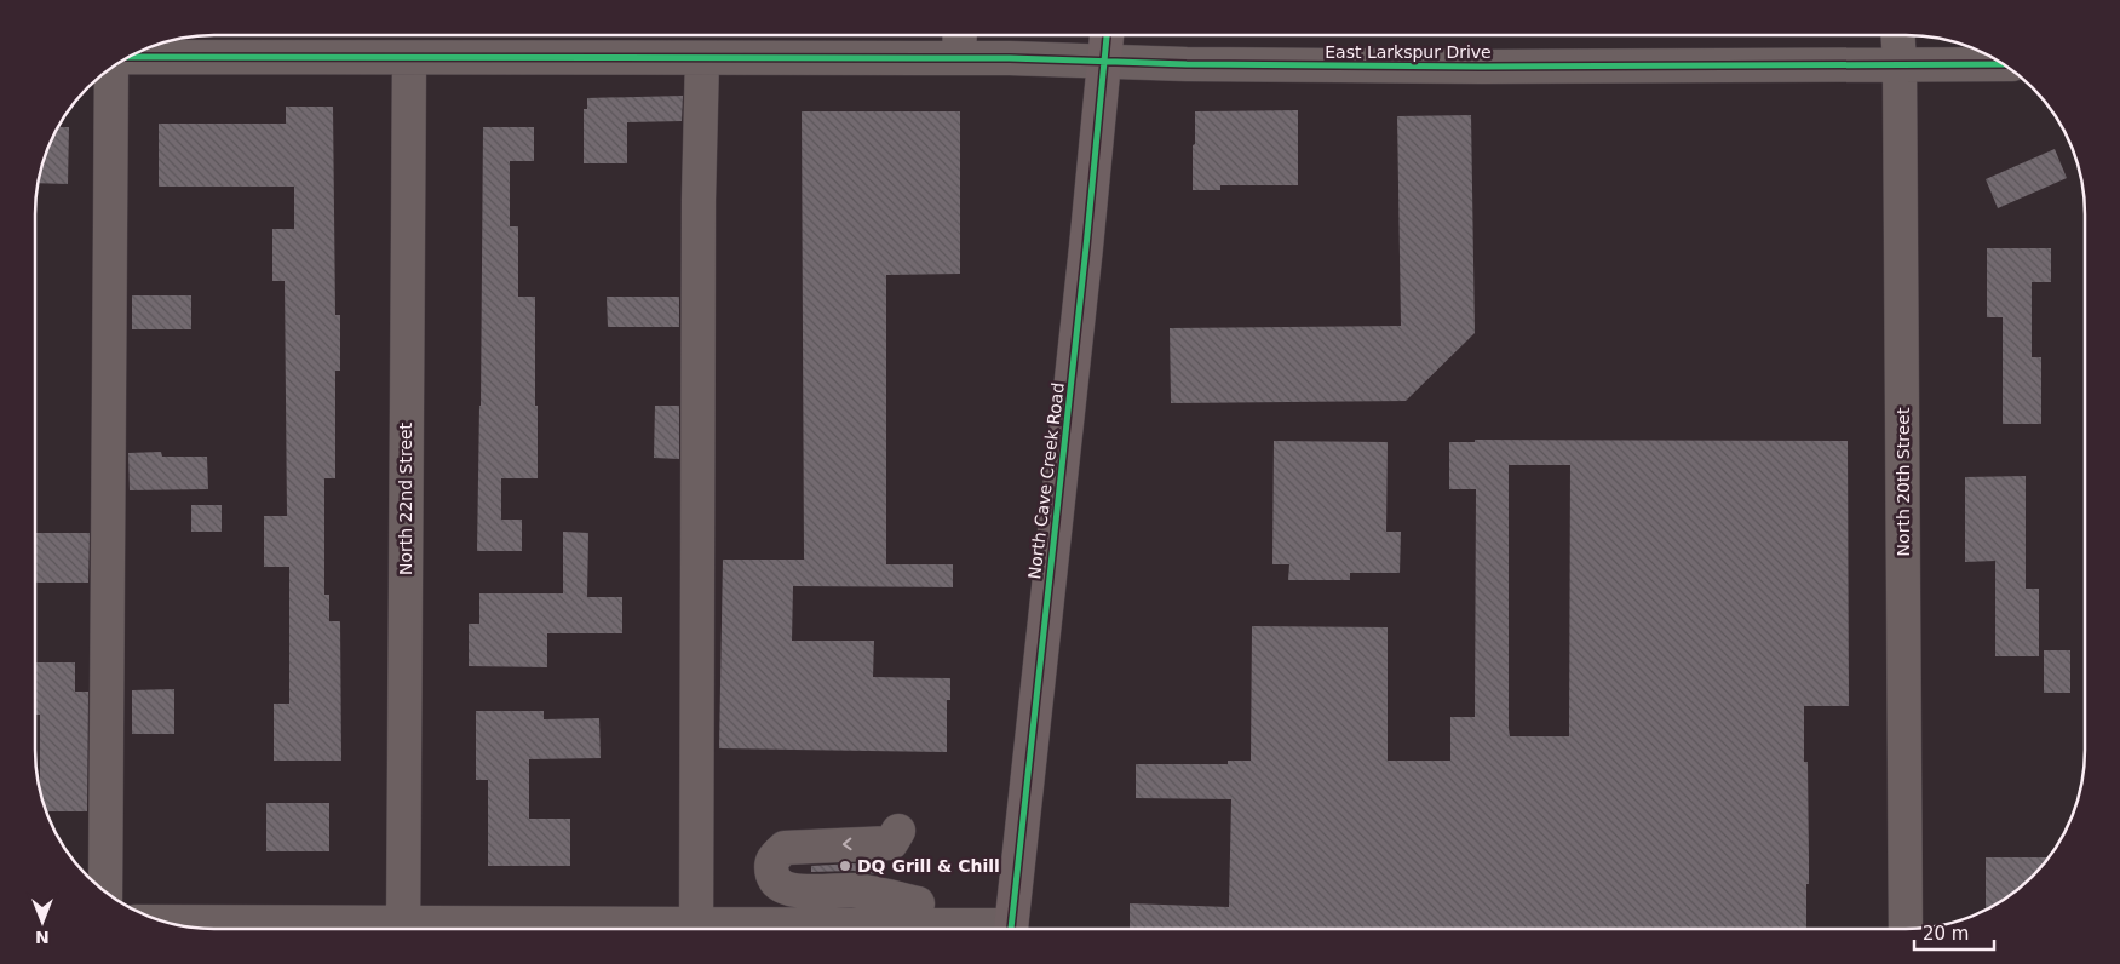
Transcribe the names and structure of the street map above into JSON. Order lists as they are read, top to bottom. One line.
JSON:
{"streets":{"main road":["North Cave Creek Road"],"street":["East Larkspur Drive","North 20th Street","North 22nd Street"]},"crossings":[["East Larkspur Drive","North Cave Creek Road"],["East Larkspur Drive","North 20th Street"],["East Larkspur Drive","North 22nd Street"]],"places":["DQ Grill & Chill"],"scale_bar":"20 m","north":"bottom"}
